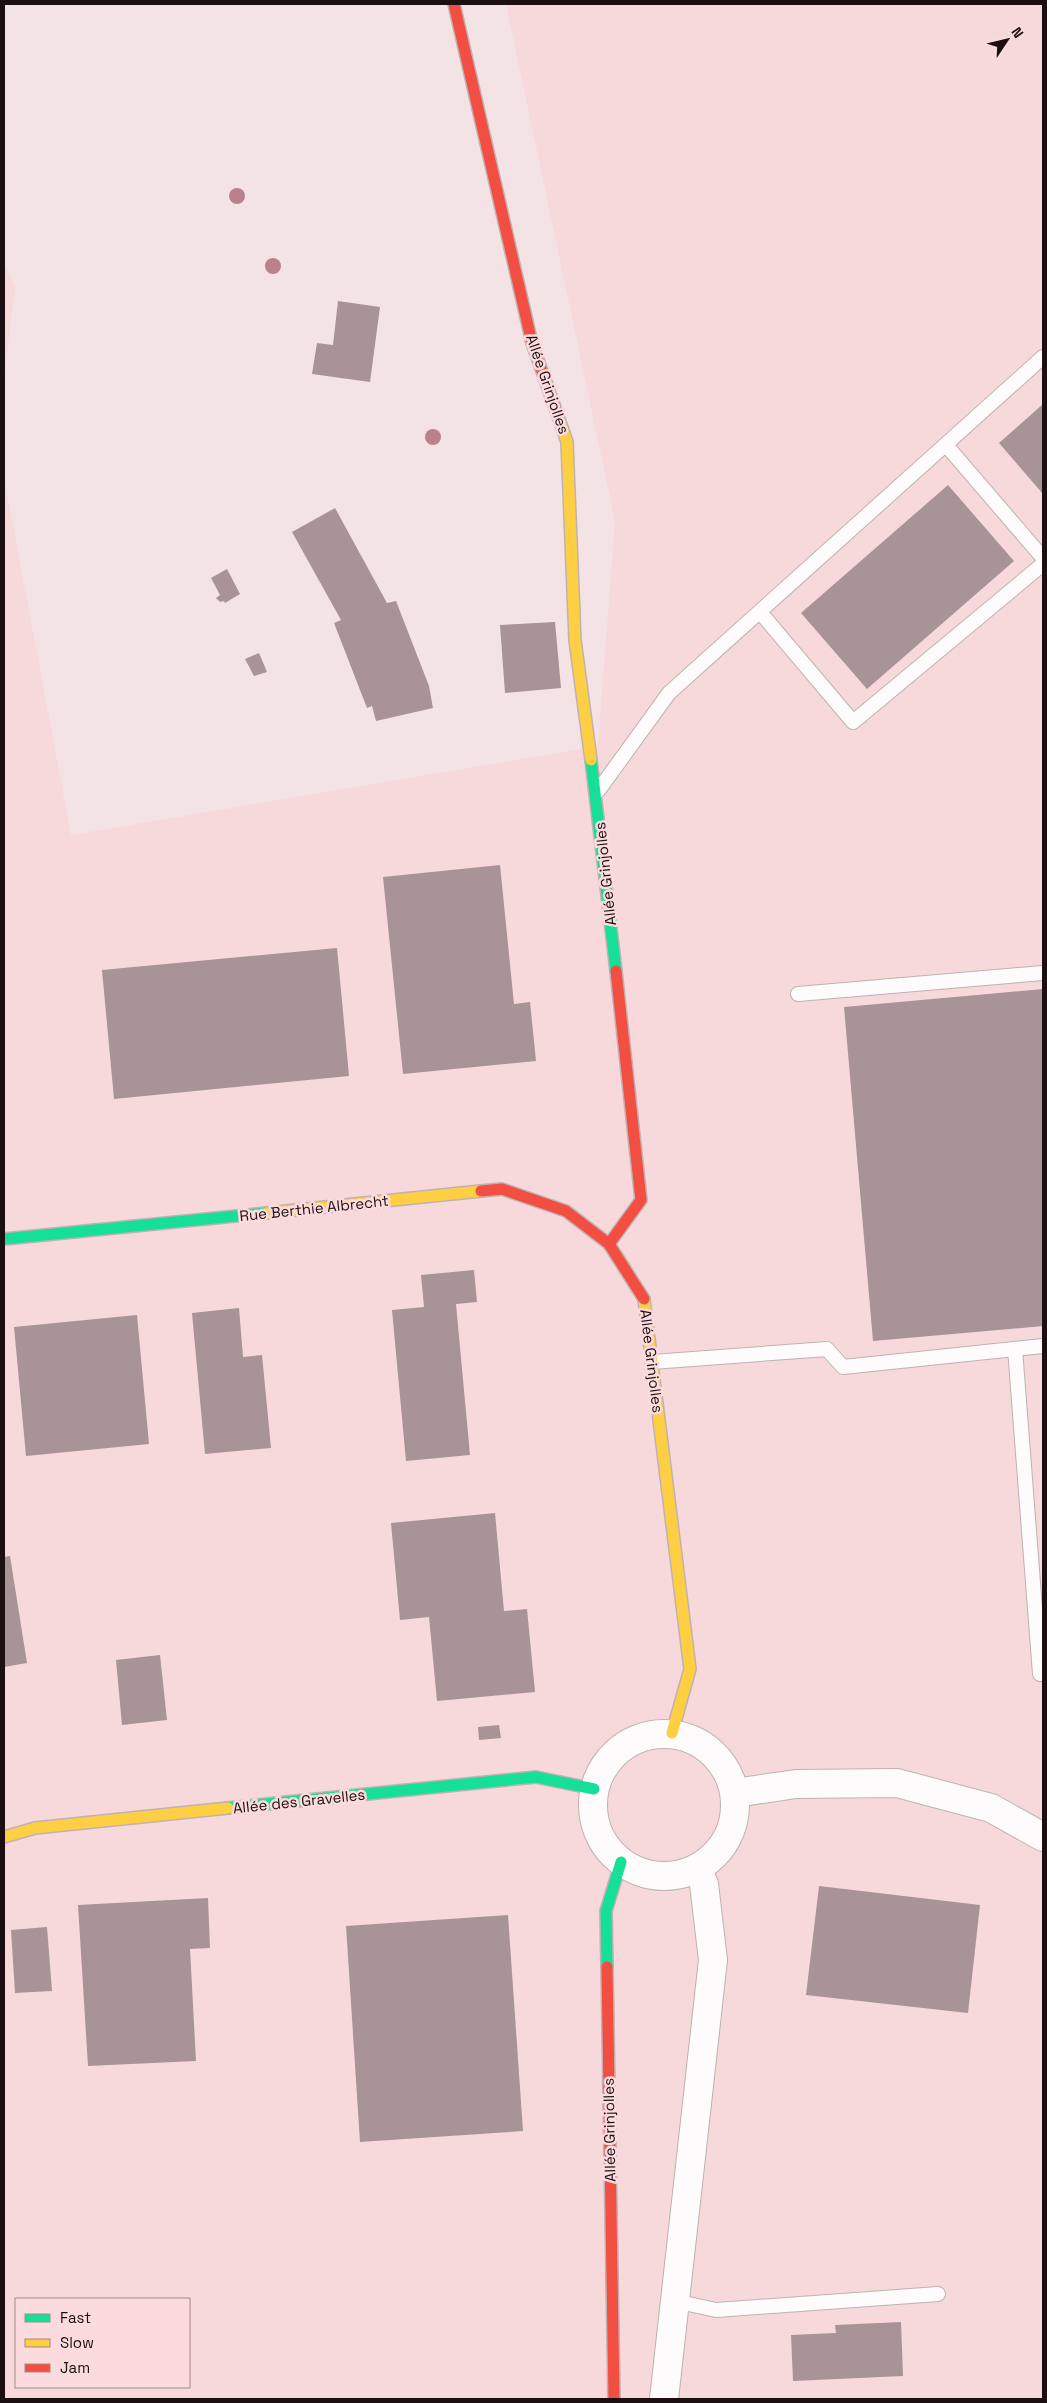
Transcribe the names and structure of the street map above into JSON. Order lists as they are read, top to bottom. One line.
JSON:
{"streets":{"street":["Allée Grinjolles","Rue Berthie Albrecht","Allée des Gravelles"]},"crossings":[["Allée Grinjolles","Rue Berthie Albrecht"],["Allée Grinjolles","Allée des Gravelles"]],"legend":["Fast","Slow","Jam"],"north":"top right"}
